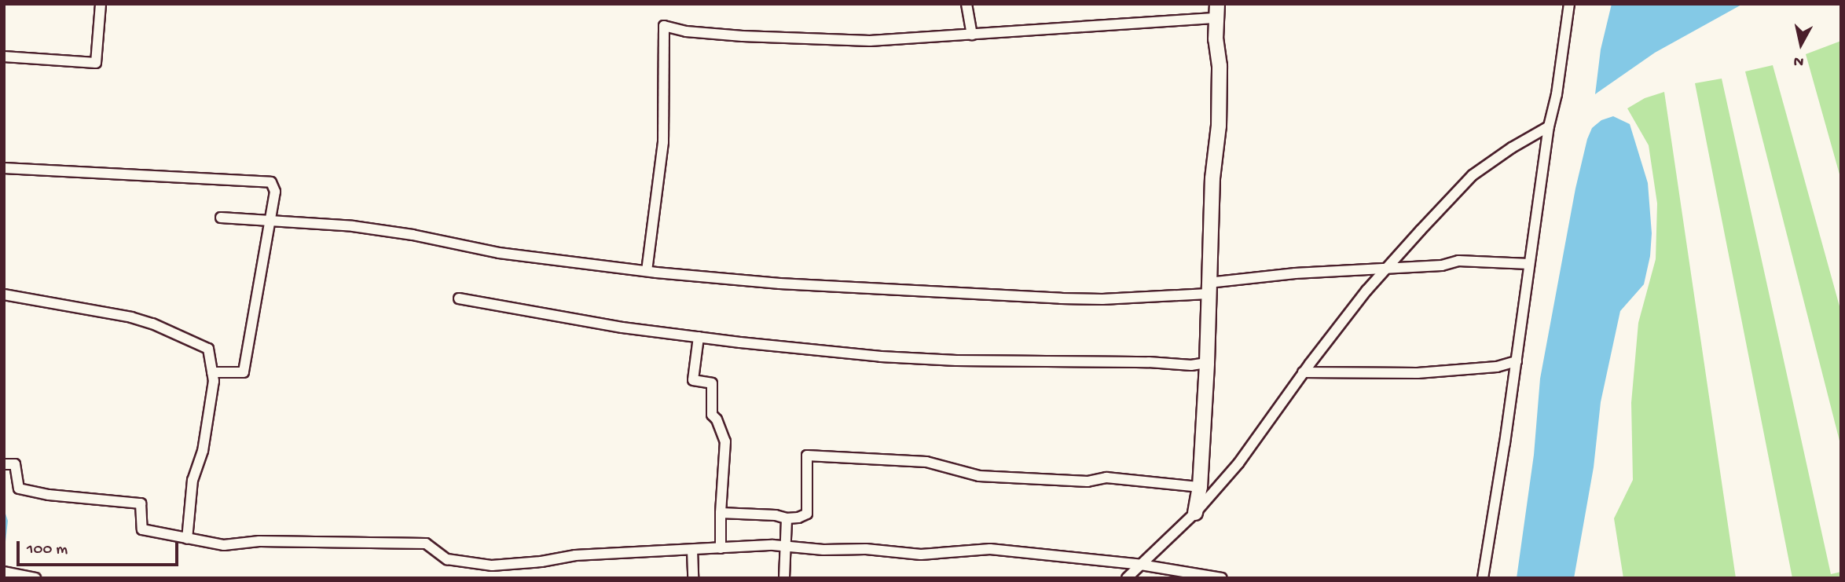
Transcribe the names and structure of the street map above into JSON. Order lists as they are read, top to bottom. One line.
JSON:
{"scale_bar":"100 m","north":"bottom"}
